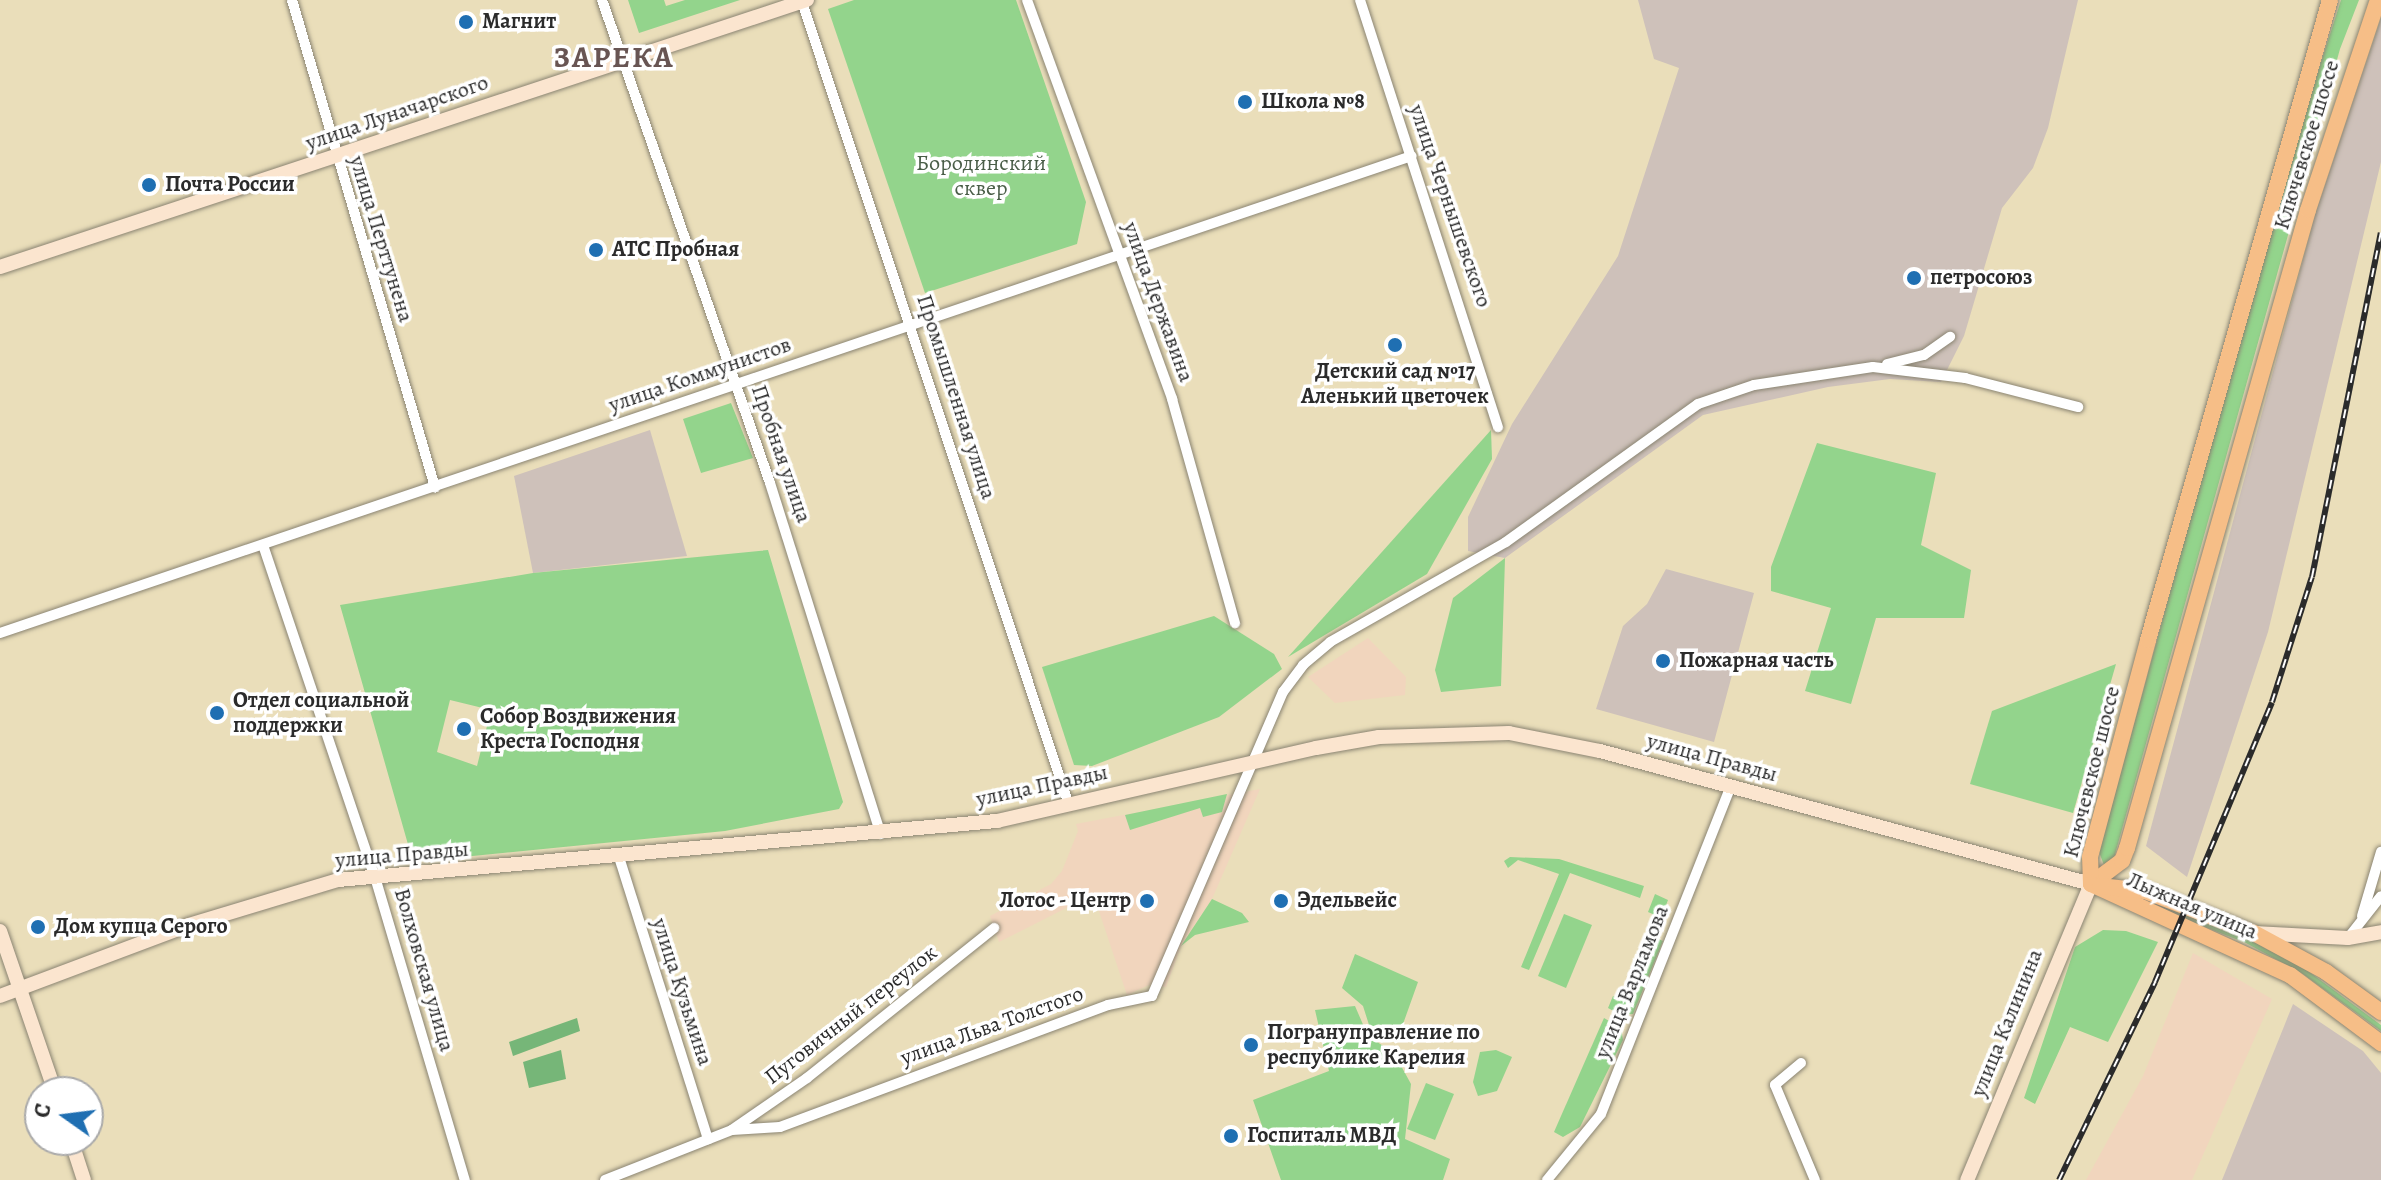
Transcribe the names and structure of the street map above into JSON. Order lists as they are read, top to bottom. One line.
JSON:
{"streets":{"main road":["улица Луначарского","Ключевское шоссе","улица Правды","Лыжная улица","улица Калинина"],"street":["улица Чернышевского","улица Перттунена","улица Державина","улица Коммунистов","Промышленная улица","Пробная улица","Волховская улица","улица Варламова","улица Кузьмина","Пуговичный переулок","улица Льва Толстого"]},"crossings":[["улица Луначарского","улица Перттунена"],["улица Луначарского","Промышленная улица"],["улица Луначарского","Пробная улица"],["Ключевское шоссе","улица Правды"],["Ключевское шоссе","Лыжная улица"],["Ключевское шоссе","улица Калинина"],["улица Чернышевского","улица Коммунистов"],["улица Перттунена","улица Коммунистов"],["улица Державина","улица Коммунистов"],["улица Коммунистов","Промышленная улица"],["улица Коммунистов","Пробная улица"],["улица Коммунистов","Волховская улица"],["Промышленная улица","улица Правды"],["Пробная улица","улица Правды"],["улица Правды","Лыжная улица"],["улица Правды","Волховская улица"],["улица Правды","улица Варламова"],["улица Правды","улица Кузьмина"],["улица Правды","улица Калинина"],["улица Правды","улица Льва Толстого"],["Лыжная улица","улица Калинина"],["улица Кузьмина","улица Льва Толстого"],["Пуговичный переулок","улица Льва Толстого"]],"districts":["ЗАРЕКА"],"parks":["Бородинский сквер"],"places":["Магнит","Школа №8","Почта России","АТС Пробная","петросоюз","Детский сад №17 Аленький цветочек","Пожарная часть","Отдел социальной поддержки","Собор Воздвижения Креста Господня","Лотос - Центр","Эдельвейс","Дом купца Серого","Погрануправление по республике Карелия","Госпиталь МВД"],"north":"left"}
